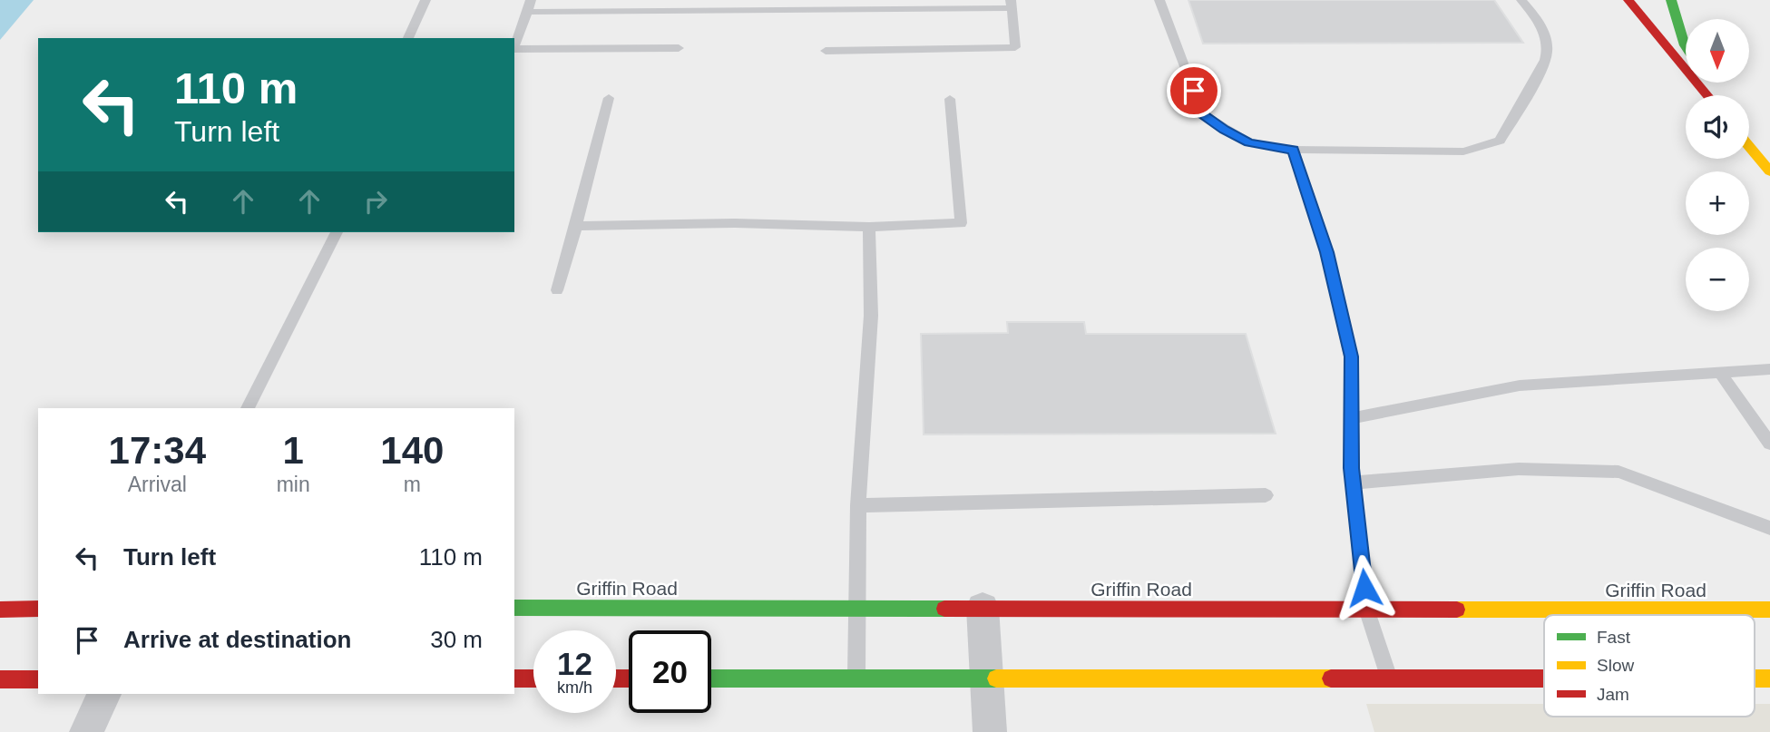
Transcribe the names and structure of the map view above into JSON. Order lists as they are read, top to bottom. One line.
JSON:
{"streets":{"street":["Griffin Road"]},"legend":["Fast","Slow","Jam"],"north":"bottom","page":{"map_buttons":["+","−"],"turn":["110 m","Turn left"],"eta":["17:34","Arrival","1","min","140","m"],"list":[{"name":"Turn left","value":"110 m"},{"name":"Arrive at destination","value":"30 m"}],"speed":"12 km/h","limit":"20"}}
